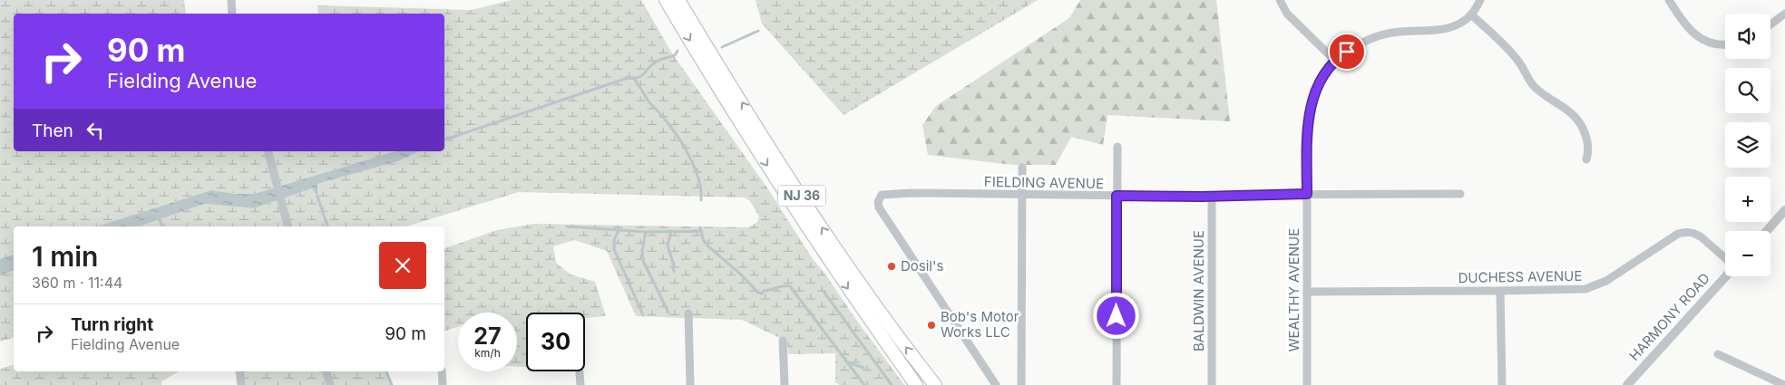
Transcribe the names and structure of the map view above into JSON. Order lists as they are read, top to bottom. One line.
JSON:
{"streets":{"highway":["NJ 36"],"street":["FIELDING AVENUE","DUCHESS AVENUE","WEALTHY AVENUE","BALDWIN AVENUE","HARMONY ROAD"]},"crossings":[["FIELDING AVENUE","WEALTHY AVENUE"],["FIELDING AVENUE","BALDWIN AVENUE"],["DUCHESS AVENUE","WEALTHY AVENUE"]],"places":["Dosil's","Bob's Motor Works LLC"],"page":{"map_buttons":["+","−"],"turn":["90 m","Fielding Avenue"],"then":"Then","heading":["1 min","360 m · 11:44"],"list":[{"name":"Turn right","note":"Fielding Avenue","value":"90 m"}],"speed":"27 km/h","limit":"30"}}
